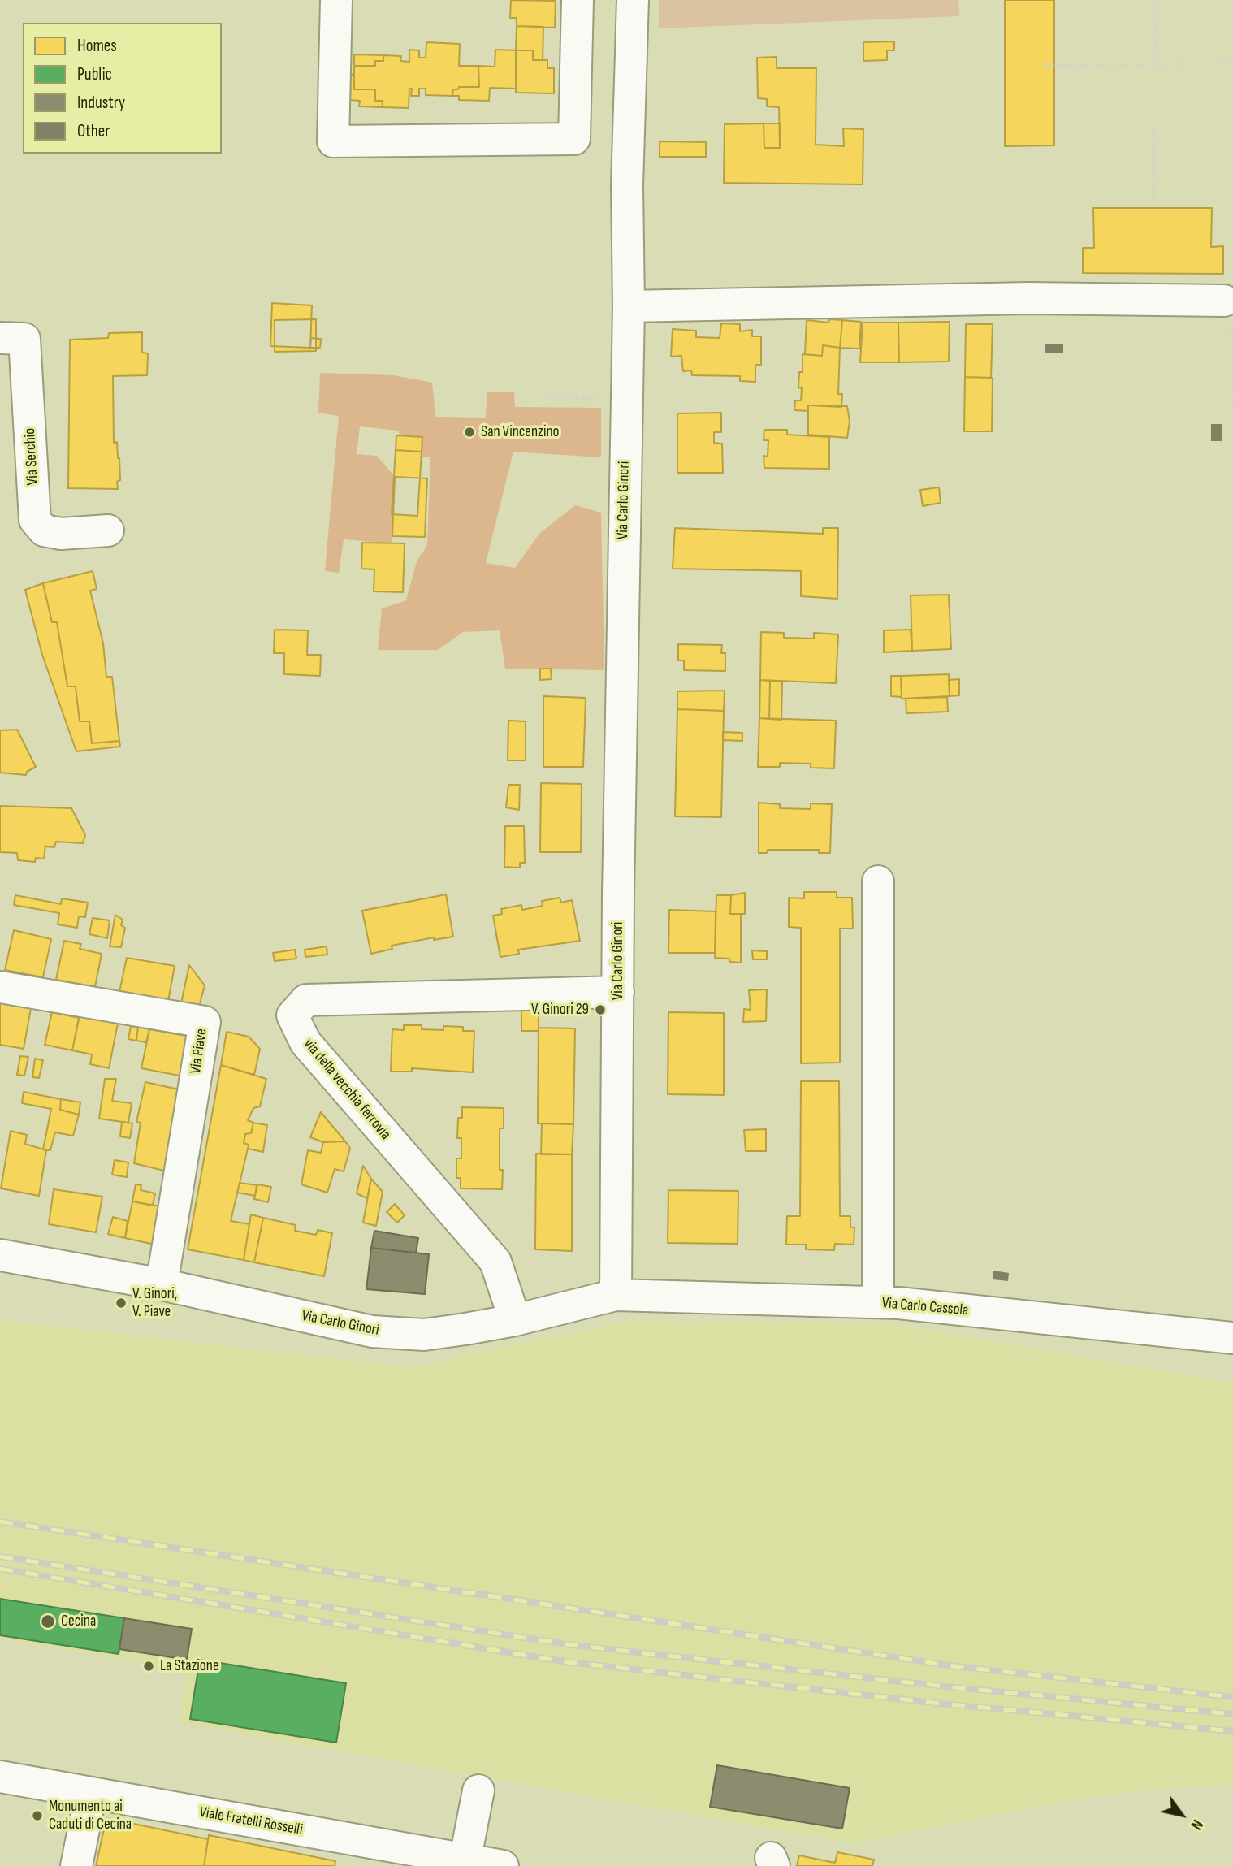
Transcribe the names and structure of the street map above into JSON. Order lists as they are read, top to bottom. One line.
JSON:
{"streets":{"street":["Via Serchio","Via Carlo Ginori","Via Piave","via della vecchia ferrovia","Via Carlo Cassola","Viale Fratelli Rosselli"]},"crossings":[["Via Carlo Ginori","Via Piave"],["Via Carlo Ginori","via della vecchia ferrovia"],["Via Carlo Ginori","Via Carlo Cassola"]],"places":["San Vincenzino","V. Ginori 29","V. Ginori, V. Piave","Cecina","La Stazione","Monumento ai Caduti di Cecina"],"legend":["Homes","Public","Industry","Other"],"north":"bottom right"}
